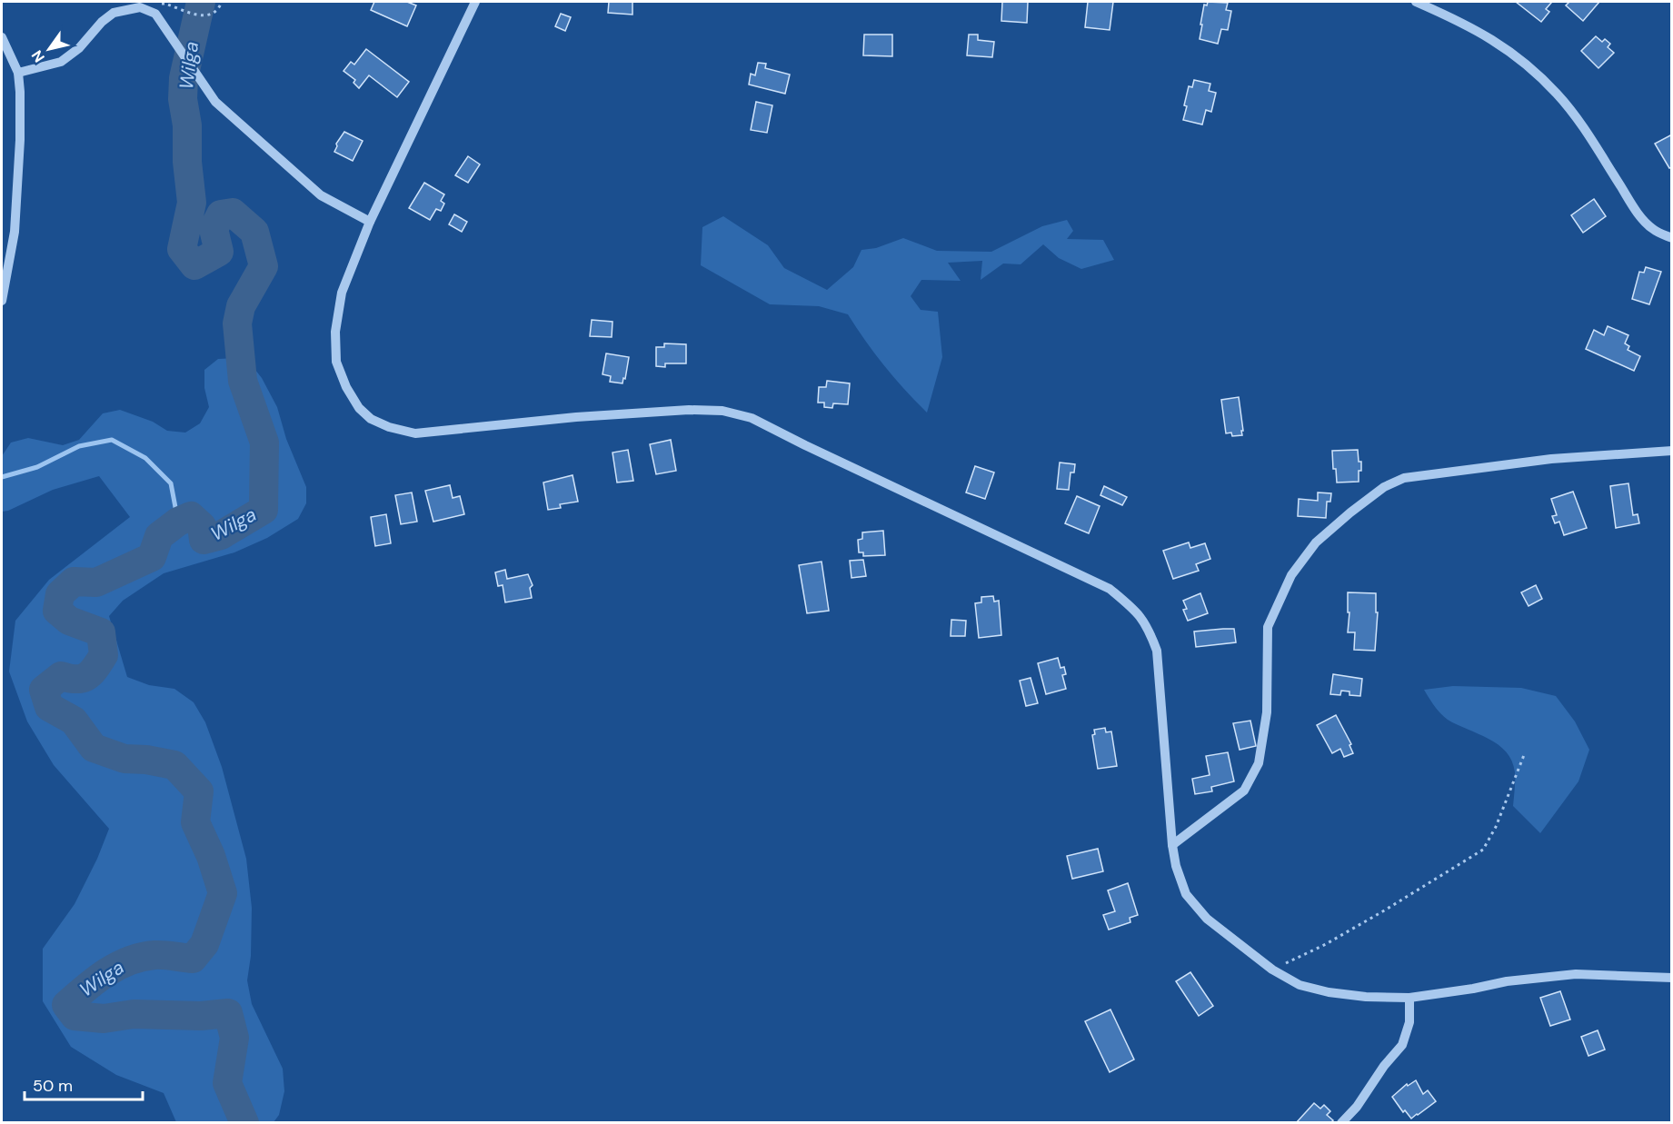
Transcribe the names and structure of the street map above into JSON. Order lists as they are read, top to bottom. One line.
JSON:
{"water":["Wilga"],"scale_bar":"50 m","north":"bottom left"}
